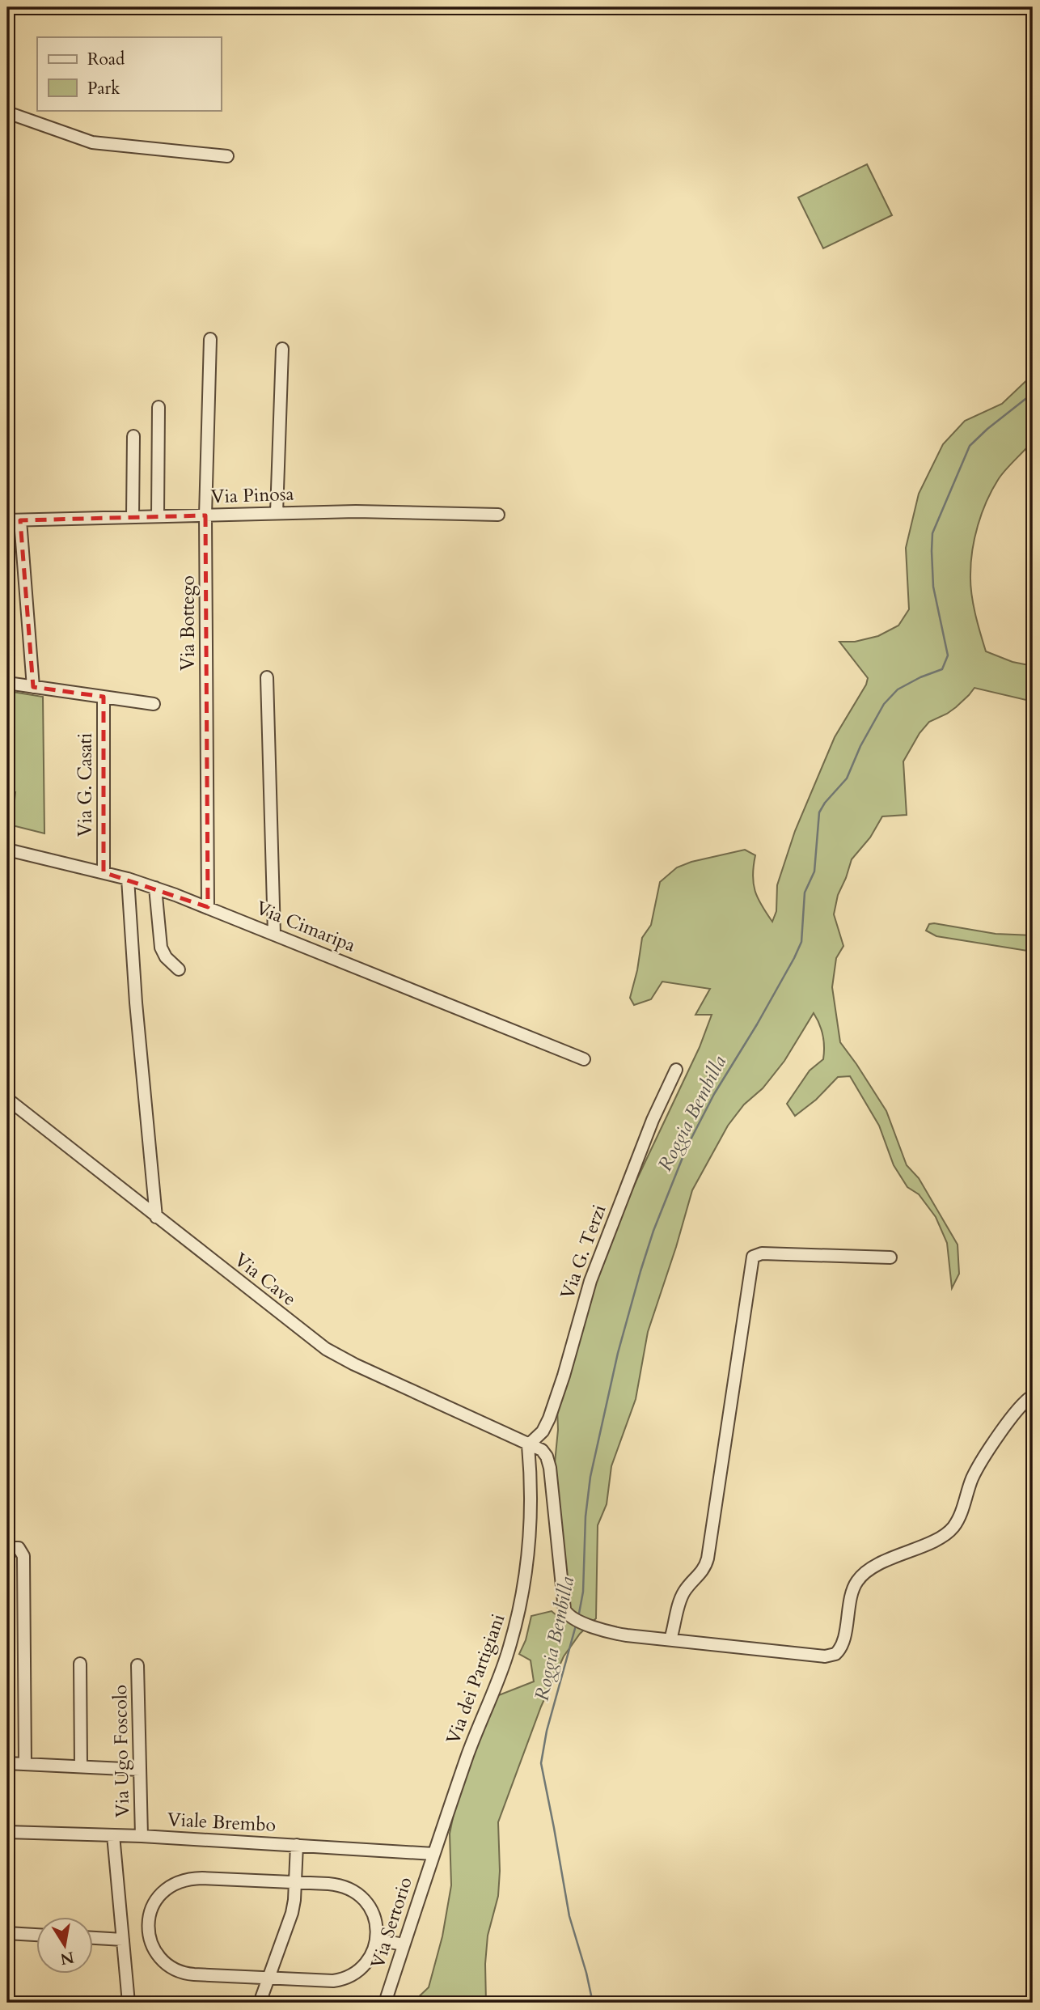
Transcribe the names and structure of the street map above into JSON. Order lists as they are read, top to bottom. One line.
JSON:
{"streets":{"street":["Via Pinosa","Via Bottego","Via G. Casati","Via Cimaripa","Via G. Terzi","Via Cave","Via dei Partigiani","Via Ugo Foscolo","Viale Brembo","Via Sertorio"]},"crossings":[["Via Pinosa","Via Bottego"],["Via Bottego","Via Cimaripa"],["Via G. Casati","Via Cimaripa"],["Via G. Terzi","Via Cave"],["Via G. Terzi","Via dei Partigiani"],["Via Cave","Via dei Partigiani"],["Via dei Partigiani","Viale Brembo"],["Via dei Partigiani","Via Sertorio"],["Via Ugo Foscolo","Viale Brembo"],["Viale Brembo","Via Sertorio"]],"water":["Roggia Bembilla"],"legend":["Road","Park"],"north":"bottom"}
